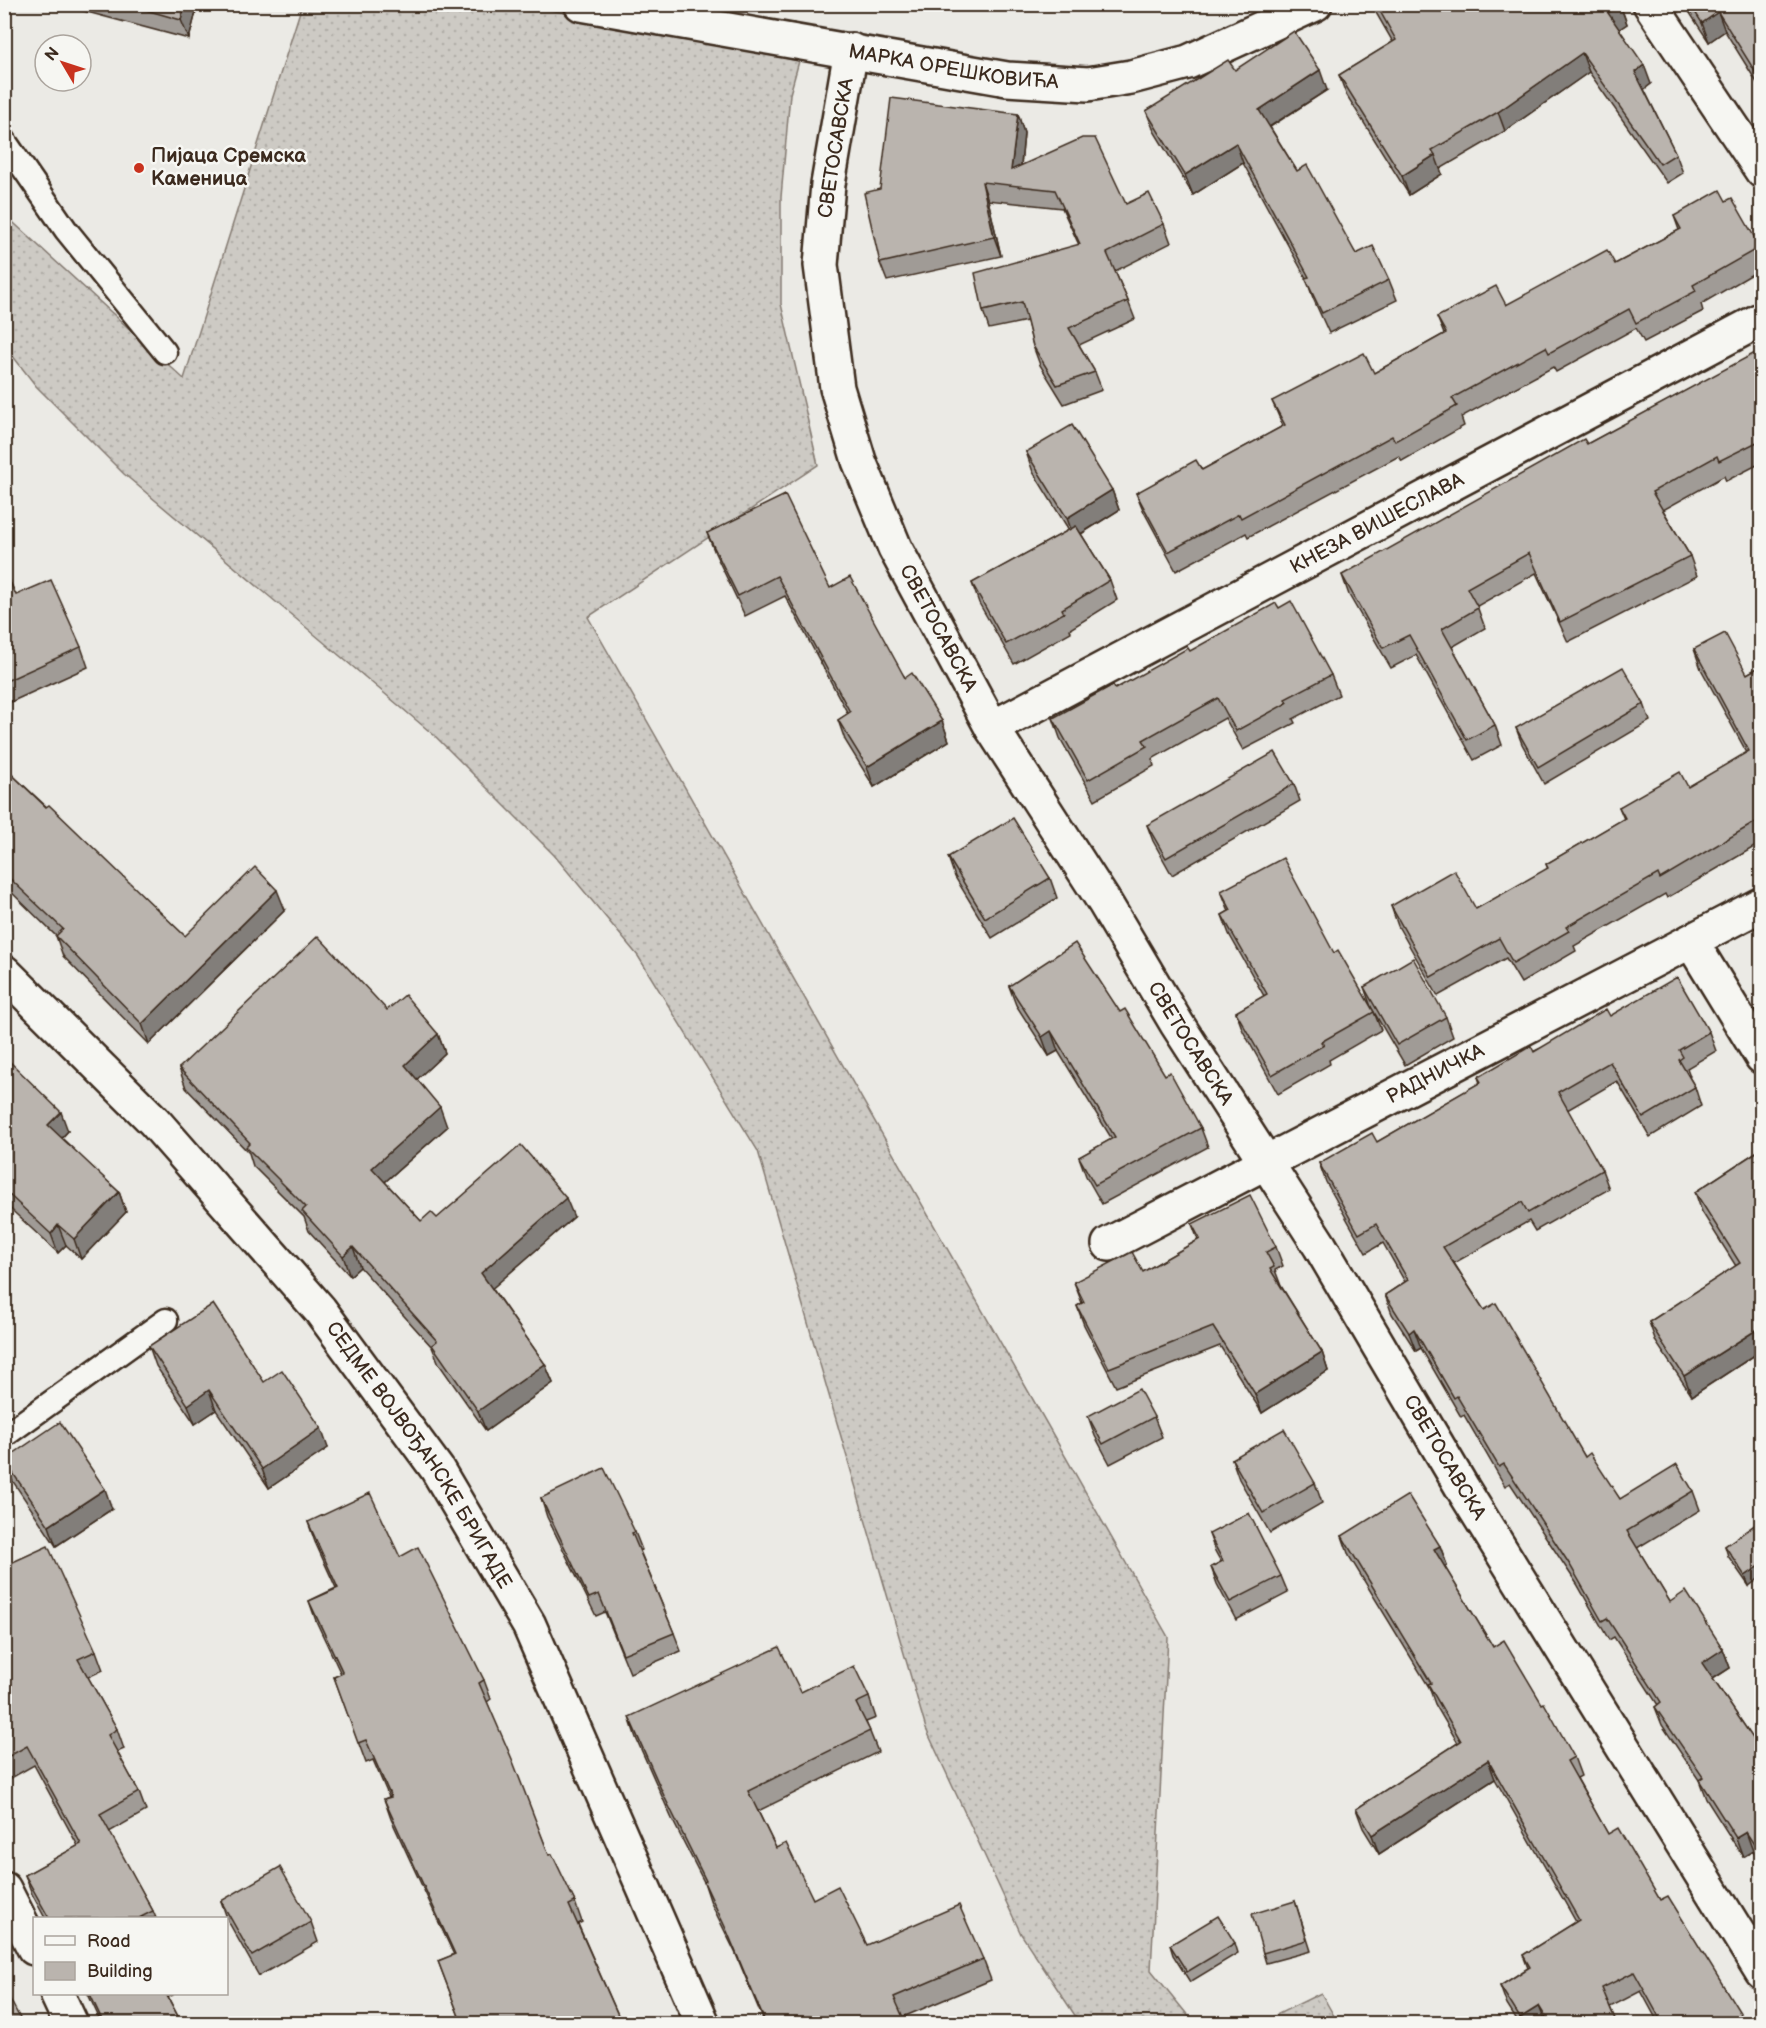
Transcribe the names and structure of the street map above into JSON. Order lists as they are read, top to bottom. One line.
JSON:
{"streets":{"street":["МАРКА ОРЕШКОВИЋА","СВЕТОСАВСКА","КНЕЗА ВИШЕСЛАВА","РАДНИЧКА","СЕДМЕ ВОЈВОЂАНСКЕ БРИГАДЕ"]},"crossings":[["МАРКА ОРЕШКОВИЋА","СВЕТОСАВСКА"],["СВЕТОСАВСКА","КНЕЗА ВИШЕСЛАВА"],["СВЕТОСАВСКА","РАДНИЧКА"]],"places":["Пијаца Сремска Каменица"],"legend":["Road","Building"],"north":"top left"}
